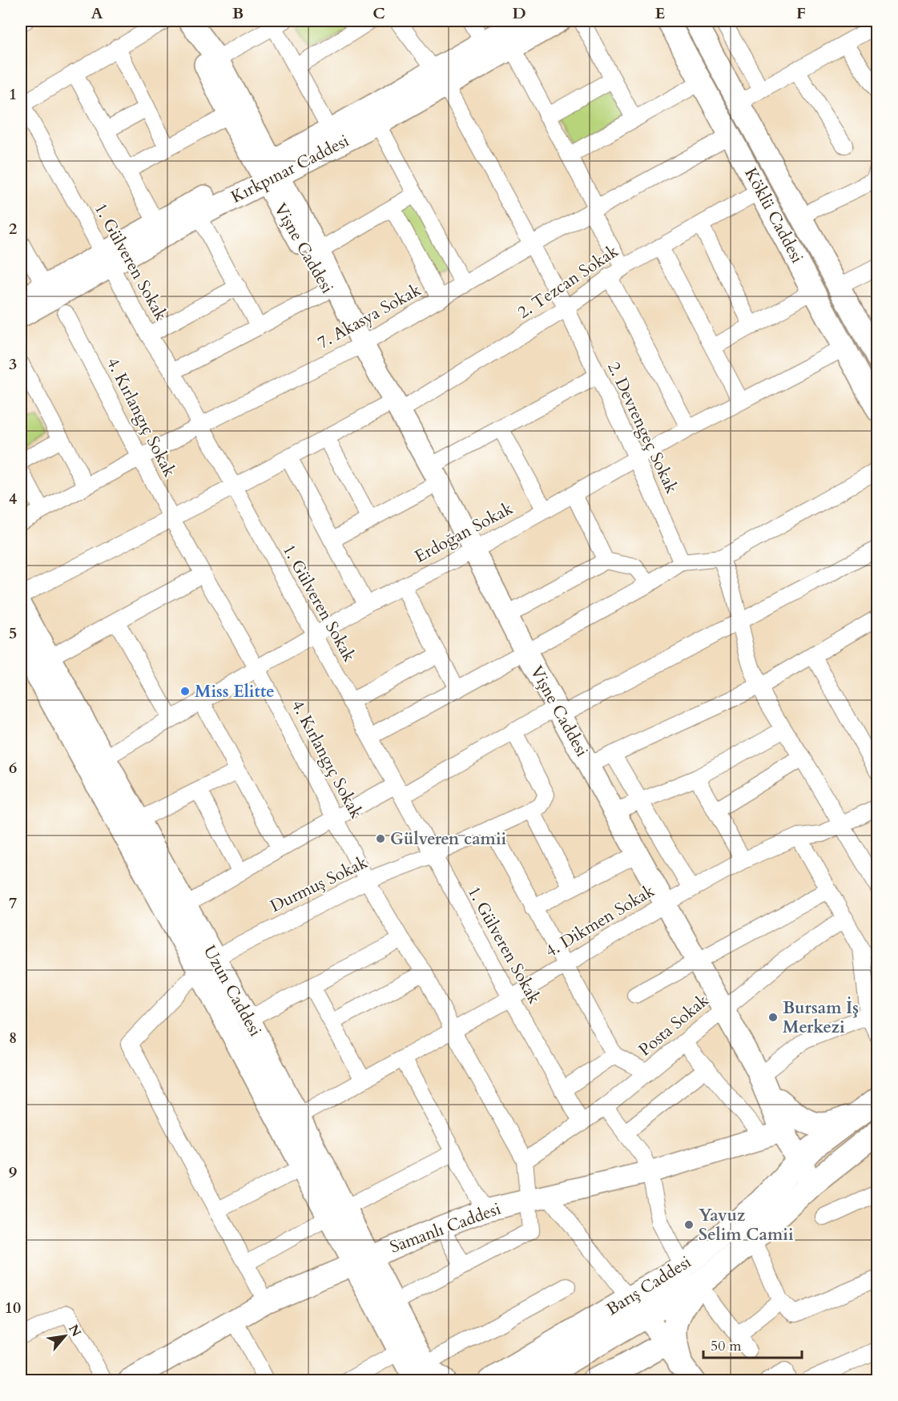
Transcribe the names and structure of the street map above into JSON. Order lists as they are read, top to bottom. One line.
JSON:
{"streets":{"main road":["Kırkpınar Caddesi","Köklü Caddesi","Vişne Caddesi","Uzun Caddesi","Samanlı Caddesi","Barış Caddesi"],"street":["1. Gülveren Sokak","2. Tezcan Sokak","7. Akasya Sokak","4. Kırlangıç Sokak","2. Devrengeç Sokak","Erdoğan Sokak","Durmuş Sokak","4. Dikmen Sokak","Posta Sokak"]},"crossings":[["Kırkpınar Caddesi","Vişne Caddesi"],["Kırkpınar Caddesi","1. Gülveren Sokak"],["Kırkpınar Caddesi","4. Kırlangıç Sokak"],["Kırkpınar Caddesi","2. Devrengeç Sokak"],["Köklü Caddesi","2. Tezcan Sokak"],["Köklü Caddesi","7. Akasya Sokak"],["Köklü Caddesi","Erdoğan Sokak"],["Vişne Caddesi","2. Tezcan Sokak"],["Vişne Caddesi","7. Akasya Sokak"],["Vişne Caddesi","Erdoğan Sokak"],["Vişne Caddesi","4. Dikmen Sokak"],["Vişne Caddesi","Posta Sokak"],["1. Gülveren Sokak","2. Tezcan Sokak"],["1. Gülveren Sokak","7. Akasya Sokak"],["1. Gülveren Sokak","Erdoğan Sokak"],["1. Gülveren Sokak","Durmuş Sokak"],["1. Gülveren Sokak","4. Dikmen Sokak"],["1. Gülveren Sokak","Posta Sokak"],["2. Tezcan Sokak","4. Kırlangıç Sokak"],["2. Tezcan Sokak","2. Devrengeç Sokak"],["7. Akasya Sokak","4. Kırlangıç Sokak"],["7. Akasya Sokak","2. Devrengeç Sokak"],["4. Kırlangıç Sokak","Erdoğan Sokak"],["4. Kırlangıç Sokak","Durmuş Sokak"],["4. Kırlangıç Sokak","4. Dikmen Sokak"],["4. Kırlangıç Sokak","Posta Sokak"],["4. Kırlangıç Sokak","Samanlı Caddesi"],["2. Devrengeç Sokak","Erdoğan Sokak"],["Erdoğan Sokak","Uzun Caddesi"],["Durmuş Sokak","Uzun Caddesi"],["4. Dikmen Sokak","Uzun Caddesi"],["Uzun Caddesi","Samanlı Caddesi"]],"places":["Miss Elitte","Gülveren camii","Bursam İş Merkezi","Yavuz Selim Camii"],"scale_bar":"50 m","north":"top right","grid":{"columns":["A","B","C","D","E","F"],"rows":["1","2","3","4","5","6","7","8","9","10"]}}
